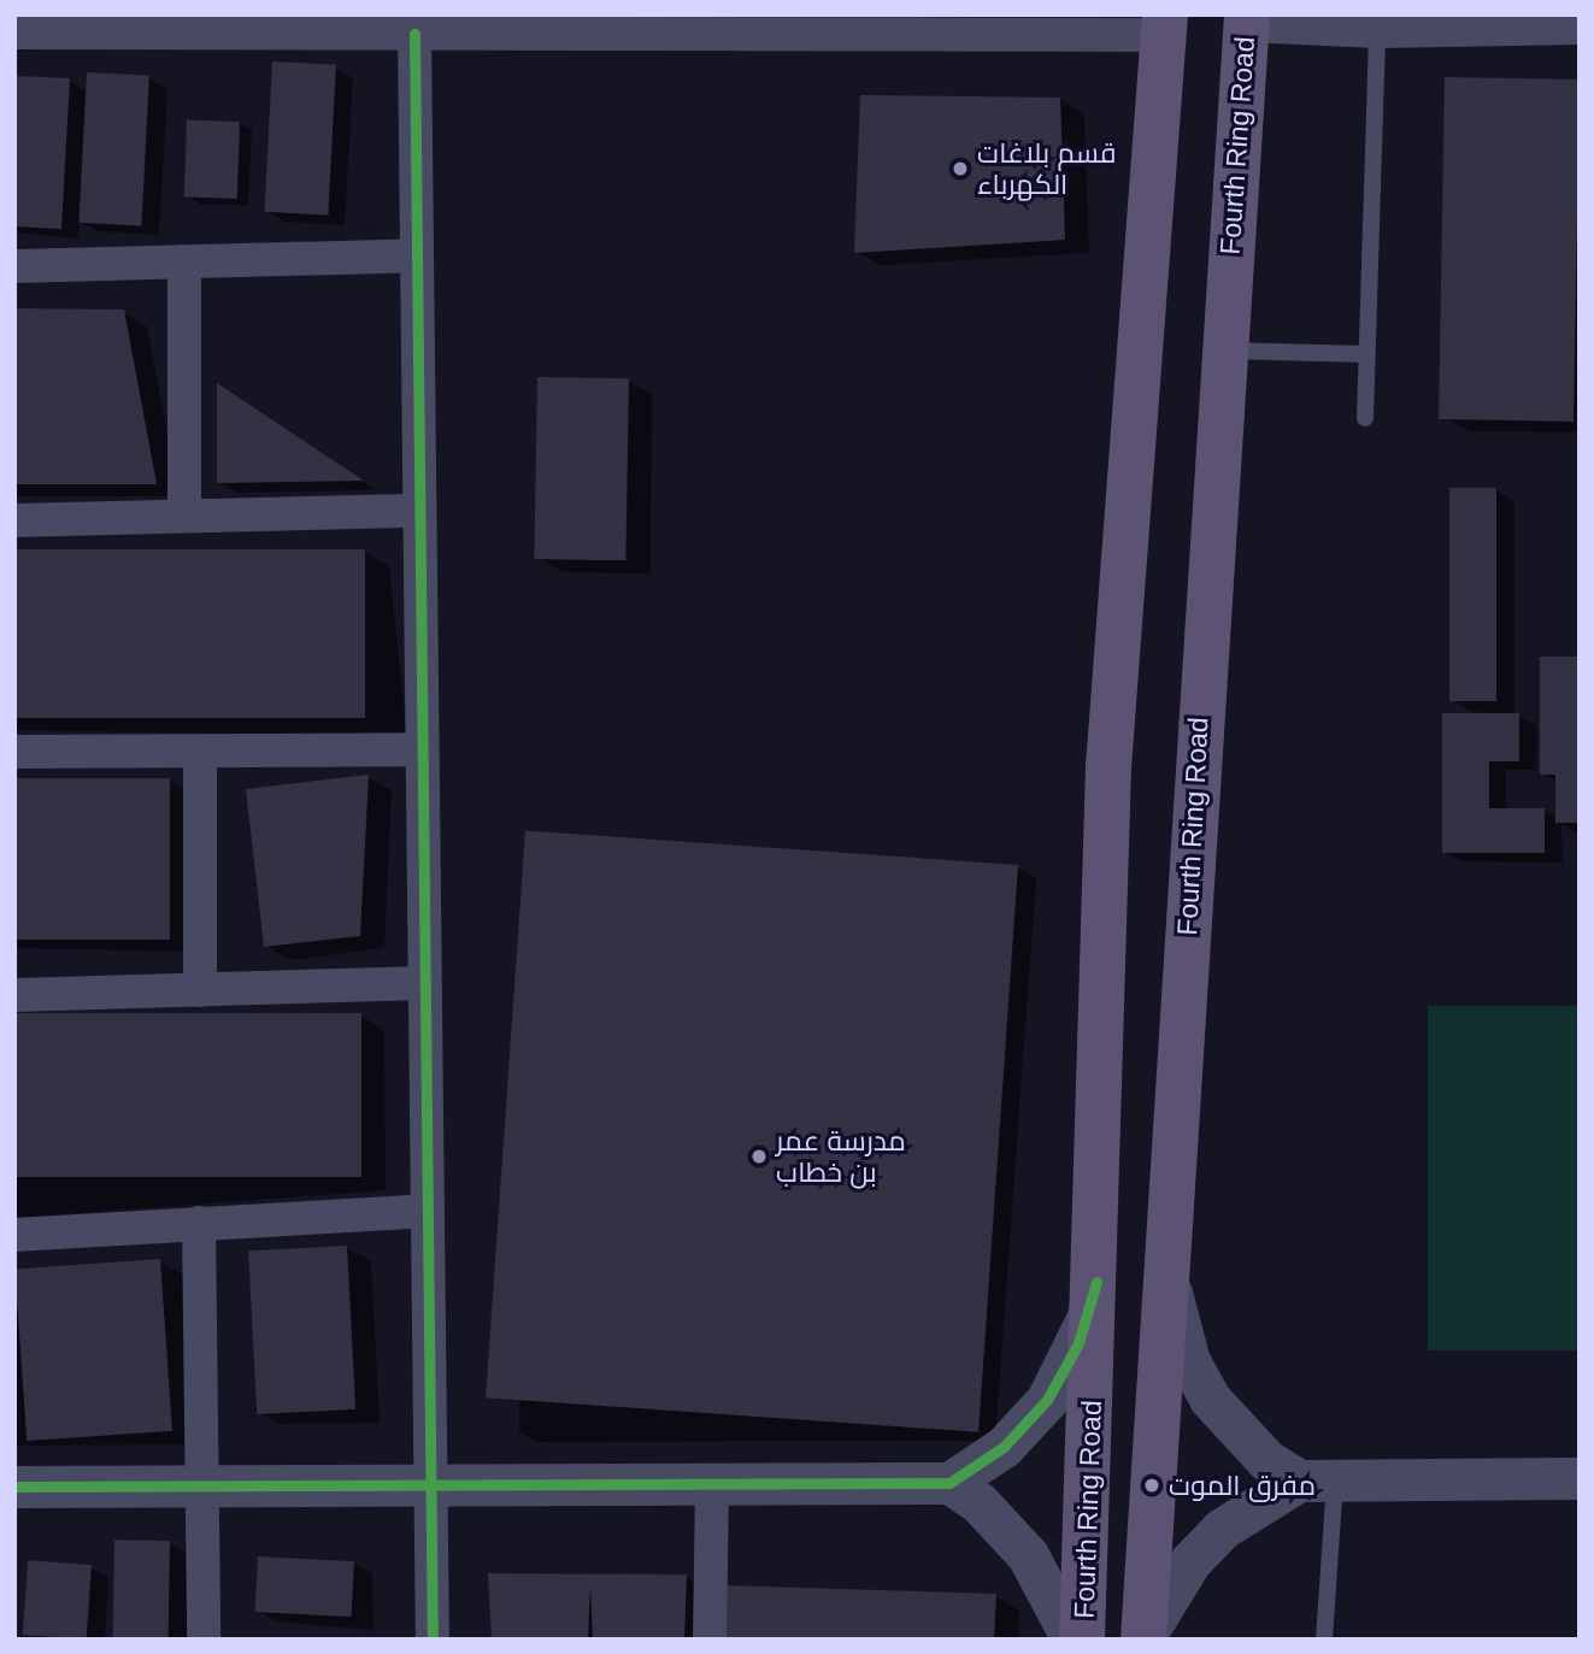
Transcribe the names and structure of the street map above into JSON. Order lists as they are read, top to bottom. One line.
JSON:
{"streets":{"main road":["Fourth Ring Road"]},"places":["قسم بلاغات الكهرباء","مدرسة عمر بن خطاب","مفرق الموت"]}
